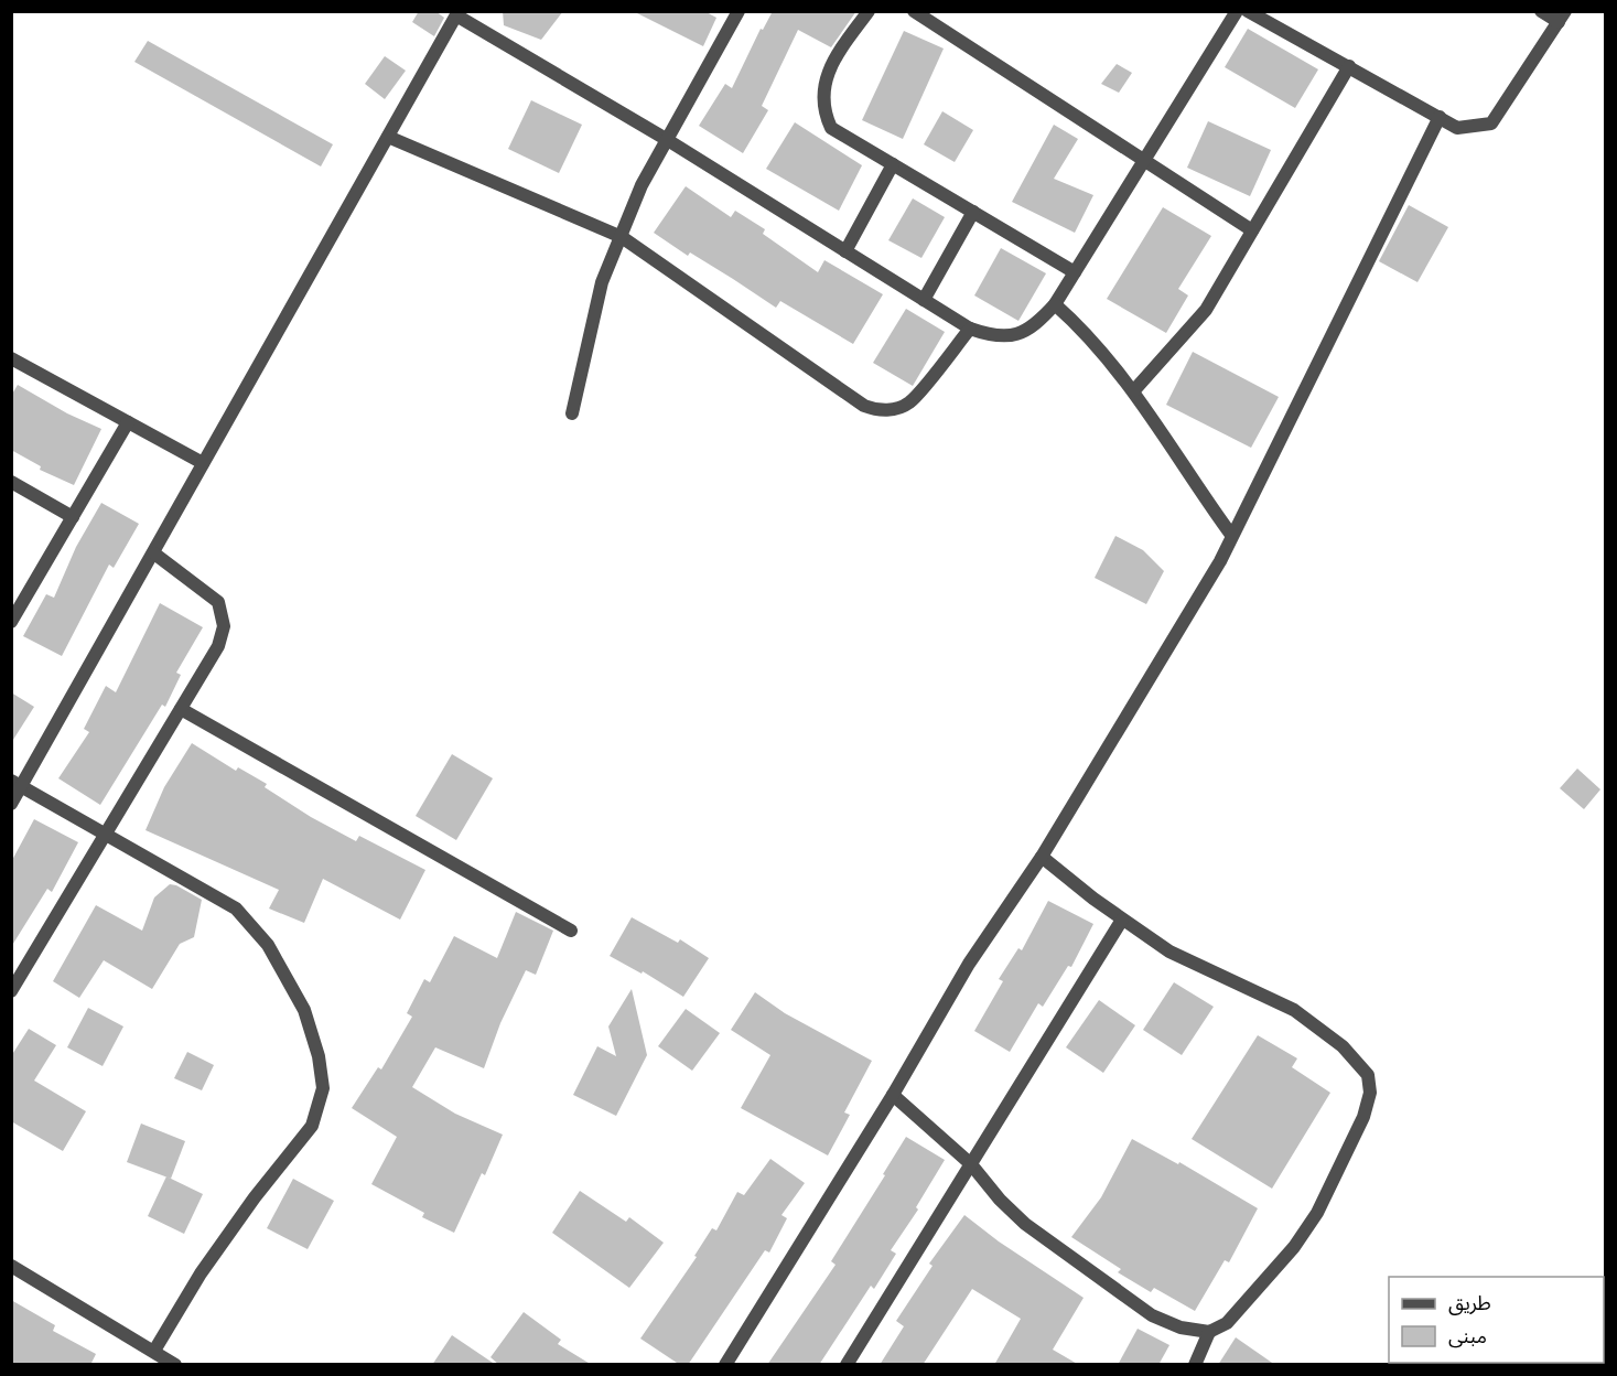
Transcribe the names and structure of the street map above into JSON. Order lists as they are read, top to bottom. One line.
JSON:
{"legend":["طريق","مبنى"]}
